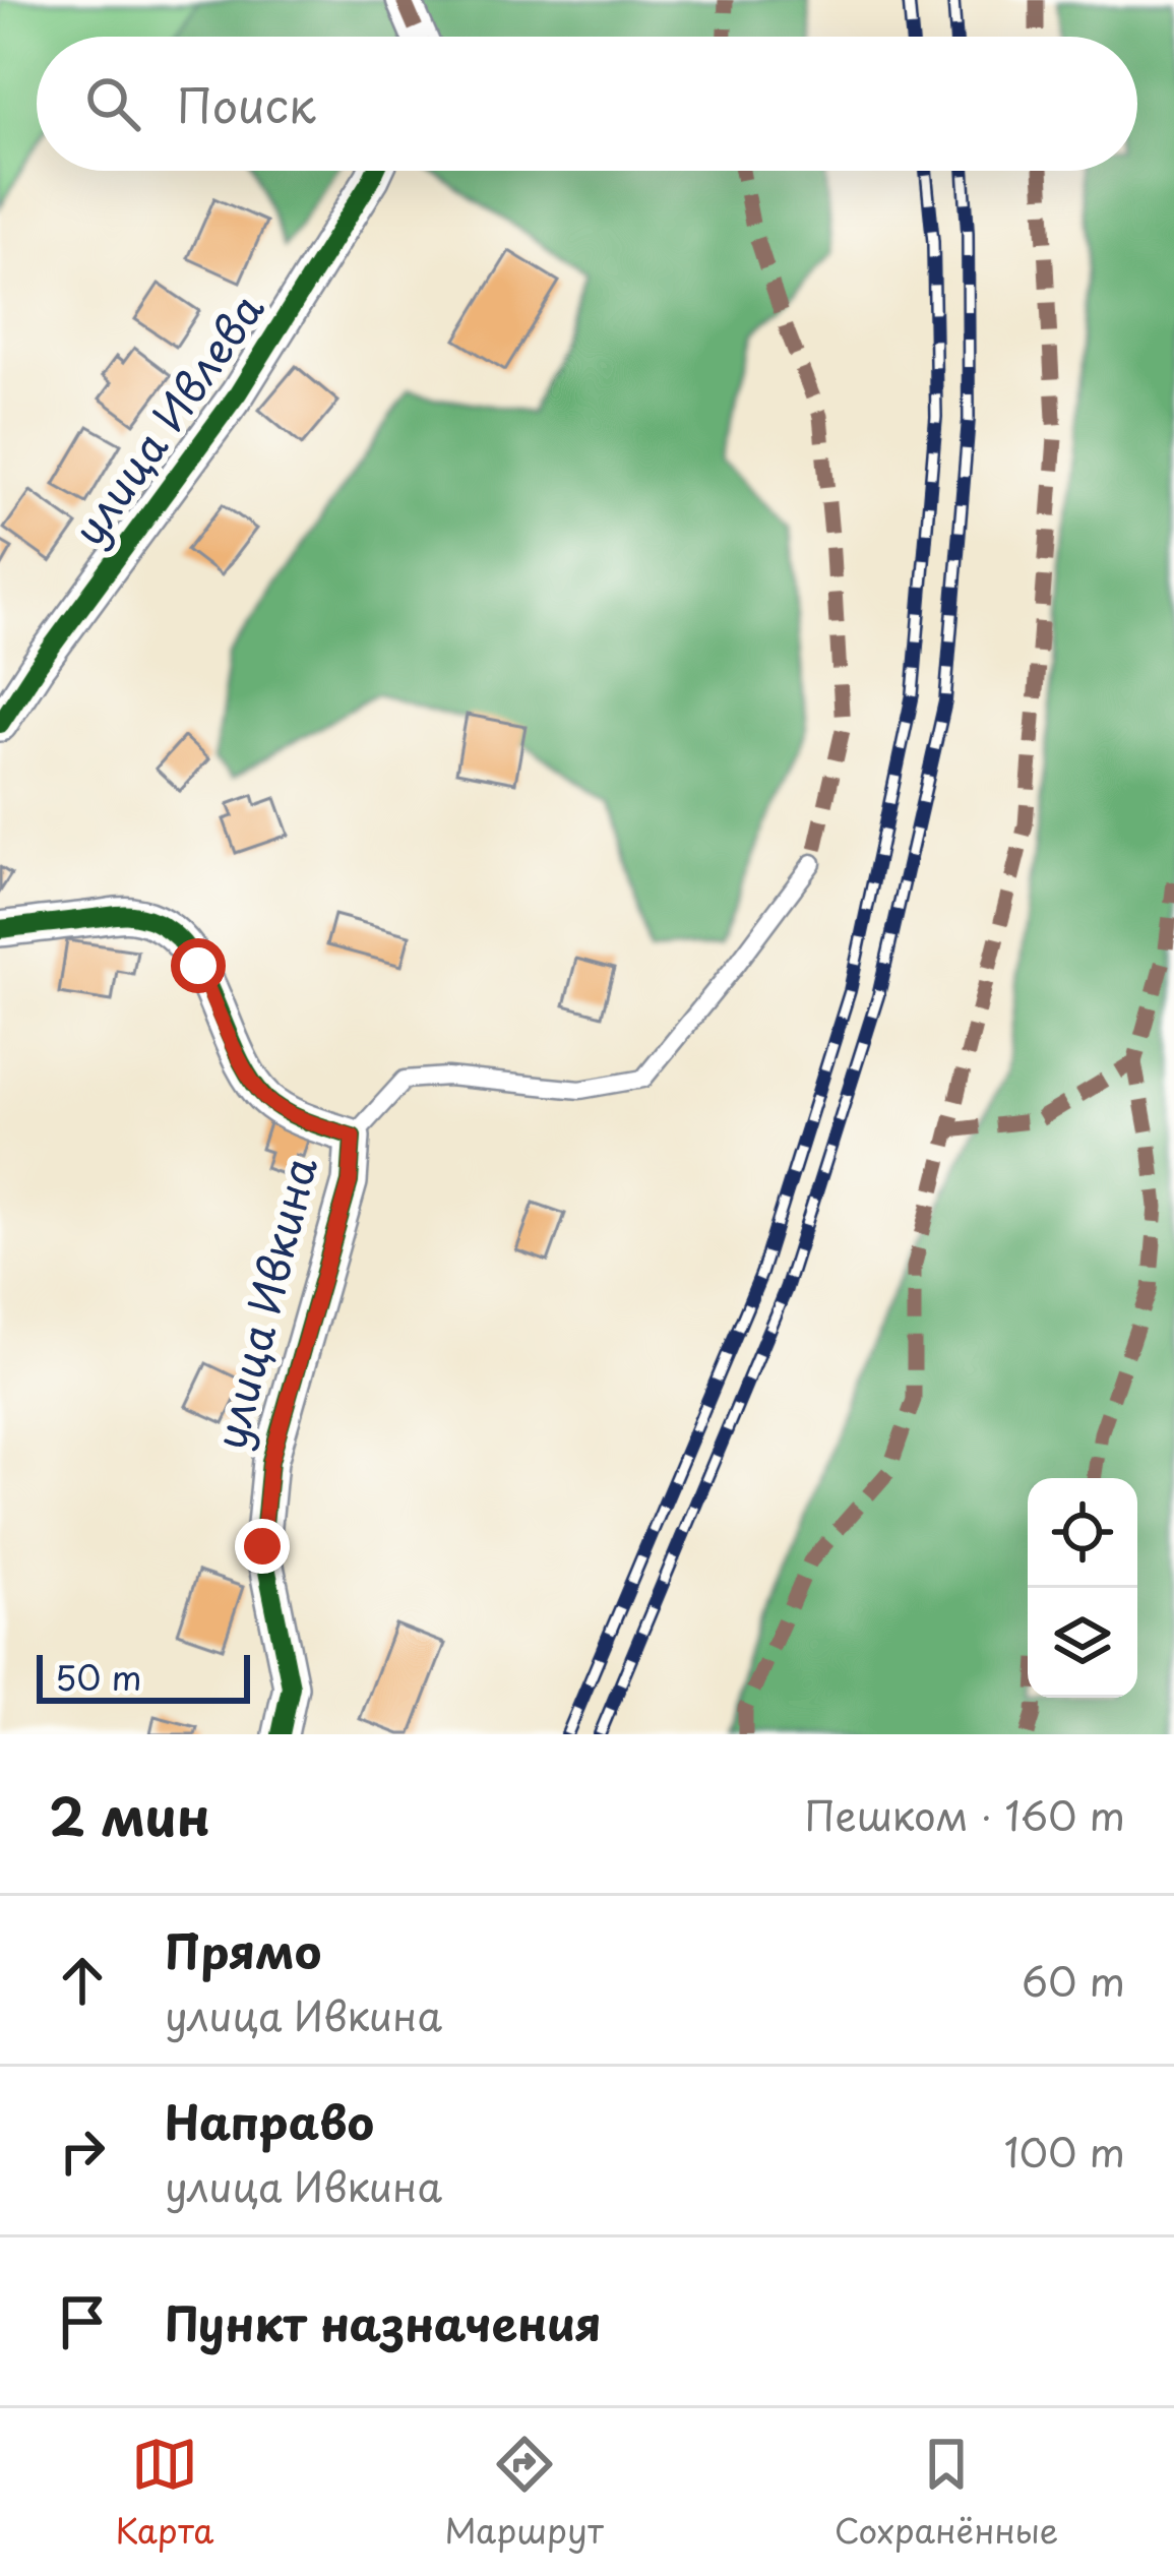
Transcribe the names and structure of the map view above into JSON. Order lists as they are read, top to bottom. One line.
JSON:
{"streets":{"street":["улица Ивлева","улица Ивкина"]},"scale_bar":"50 m","page":{"search":"Поиск","scale":"50 m","heading":["2 мин","Пешком · 160 m"],"list":[["Прямо","улица Ивкина","60 m"],["Направо","улица Ивкина","100 m"],"Пункт назначения"],"nav":["Карта","Маршрут","Сохранённые"]}}
